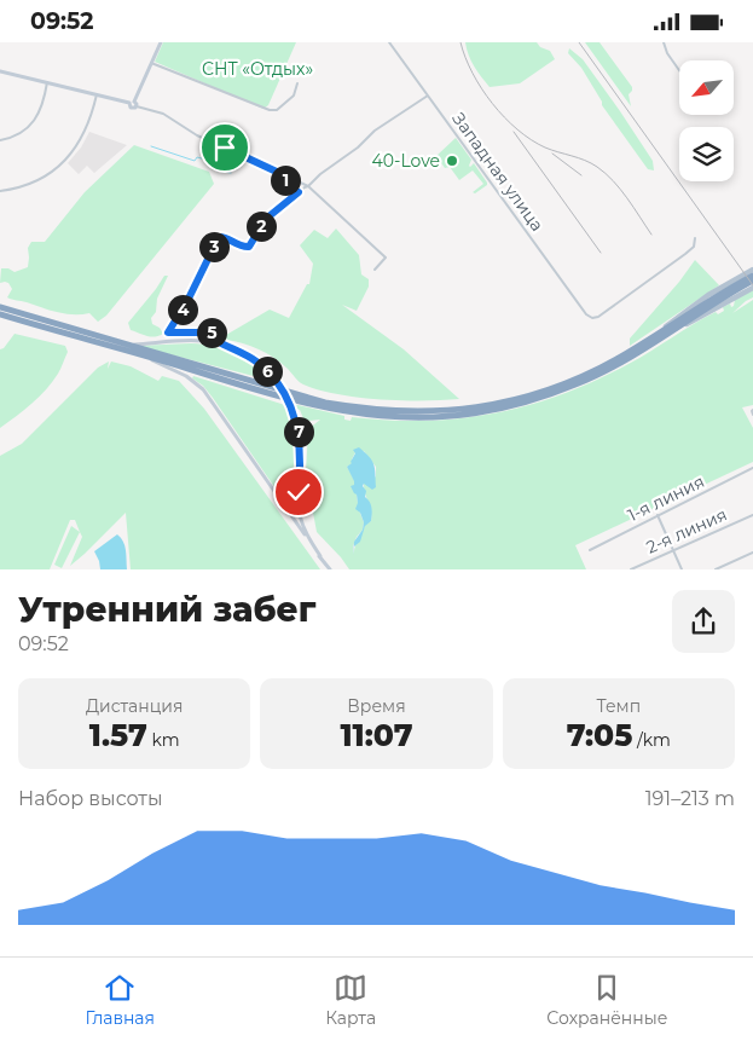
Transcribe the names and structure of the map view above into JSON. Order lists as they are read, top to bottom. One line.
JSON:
{"streets":{"street":["Западная улица","1-я линия","2-я линия"]},"parks":["СНТ «Отдых»"],"places":["40-Love"],"north":"bottom left","page":{"status":"09:52","pins":["1","2","3","4","5","6","7"],"heading":["Утренний забег","09:52"],"stats":[["Дистанция","1.57 km"],["Время","11:07"],["Темп","7:05 /km"]],"chart":["Набор высоты","191–213 m"],"tabs":["Главная","Карта","Сохранённые"]}}
